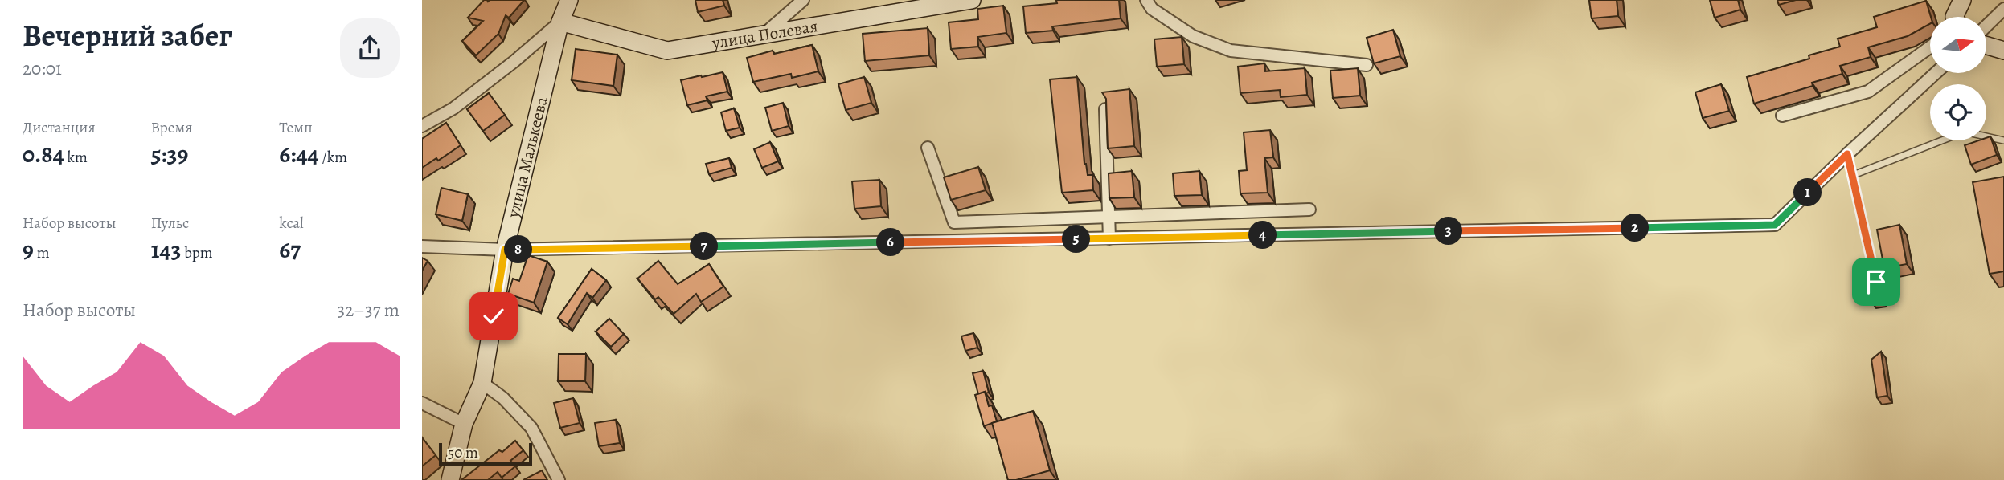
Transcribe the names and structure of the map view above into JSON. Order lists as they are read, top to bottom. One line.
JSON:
{"streets":{"street":["улица Полевая","улица Малькеева"]},"crossings":[["улица Полевая","улица Малькеева"]],"scale_bar":"50 m","north":"right","page":{"heading":["Вечерний забег","20:01"],"stats":[["Дистанция","0.84 km"],["Время","5:39"],["Темп","6:44 /km"],["Набор высоты","9 m"],["Пульс","143 bpm"],["kcal","67"]],"pins":["1","2","3","4","5","6","7","8"],"chart":["Набор высоты","32–37 m"],"scale":"50 m"}}
